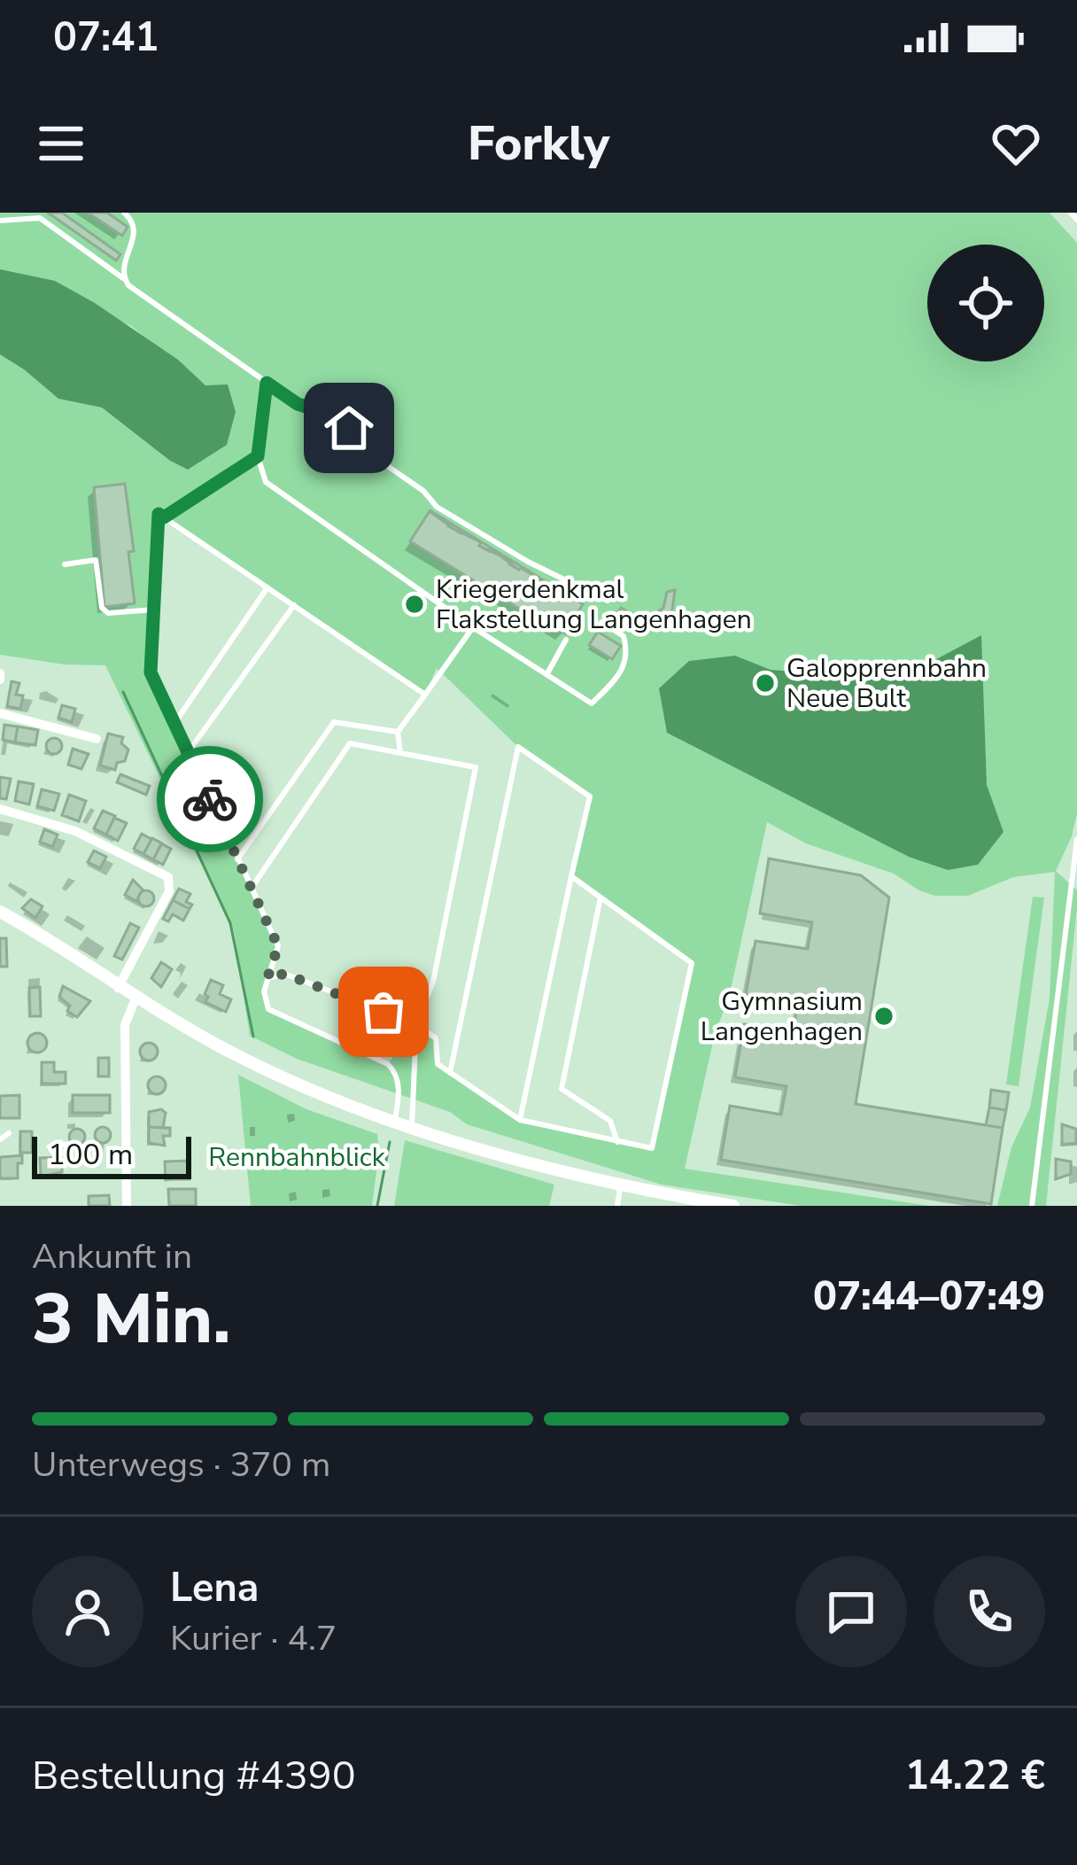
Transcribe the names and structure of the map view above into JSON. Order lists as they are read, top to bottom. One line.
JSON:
{"parks":["Rennbahnblick"],"places":["Kriegerdenkmal Flakstellung Langenhagen","Galopprennbahn Neue Bult","Gymnasium Langenhagen"],"scale_bar":"100 m","page":{"status":"07:41","header":"Forkly","scale":"100 m","heading":["3 Min.","Ankunft in","07:44–07:49"],"panel":["Lena","Kurier · 4.7","Bestellung #4390","14.22 €"],"bar":"Unterwegs · 370 m"}}
